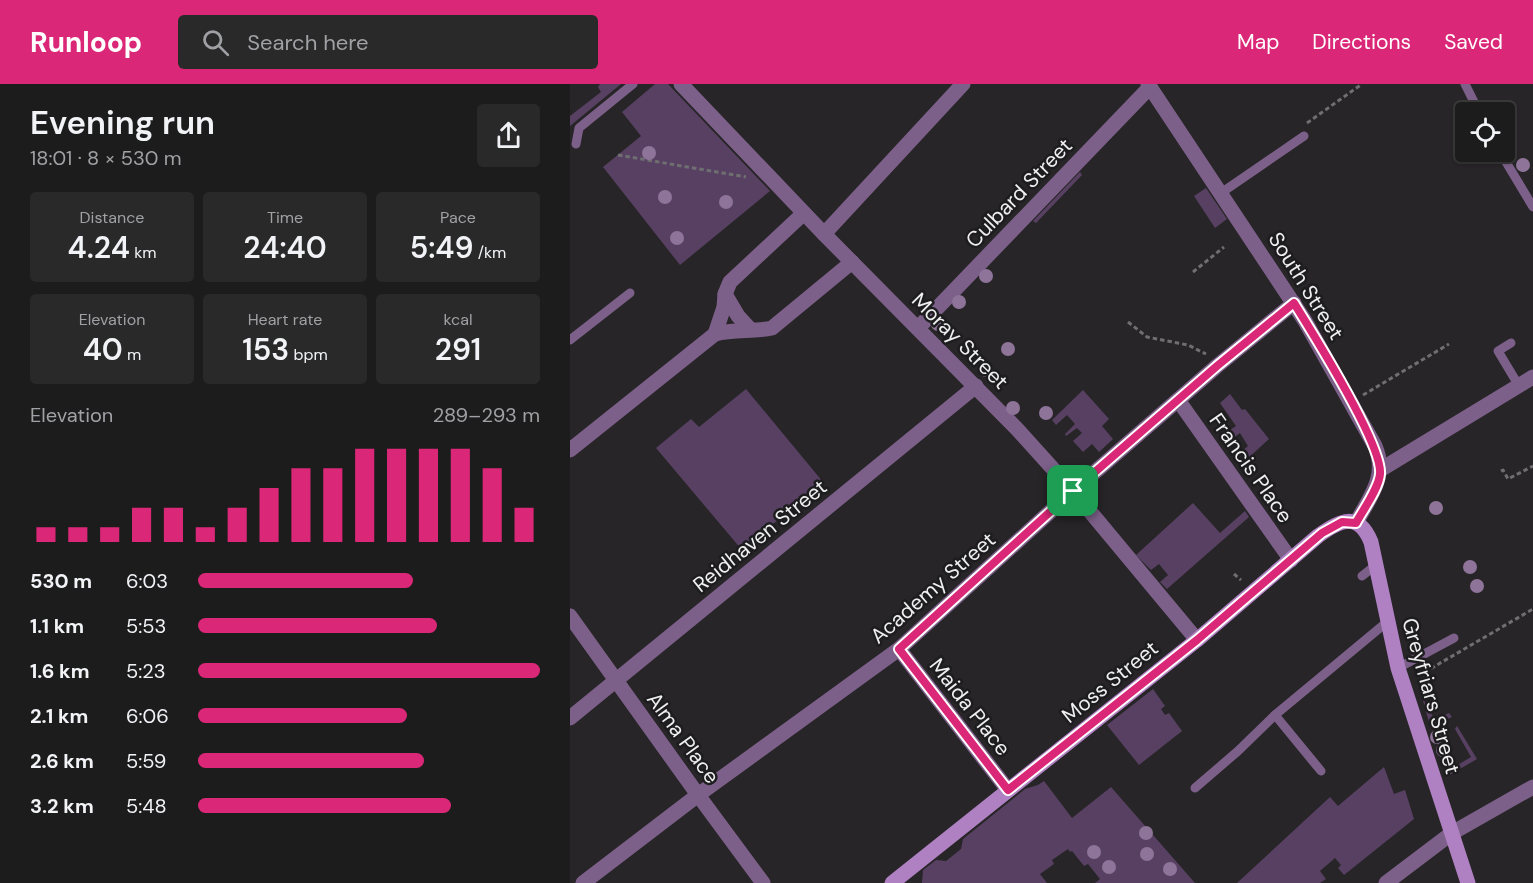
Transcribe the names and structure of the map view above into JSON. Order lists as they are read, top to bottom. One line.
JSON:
{"streets":{"street":["Culbard Street","South Street","Moray Street","Francis Place","Reidhaven Street","Academy Street","Moss Street","Greyfriars Street","Maida Place","Alma Place"]},"crossings":[["Culbard Street","South Street"],["Culbard Street","Moray Street"],["South Street","Academy Street"],["Moray Street","Reidhaven Street"],["Moray Street","Academy Street"],["Moray Street","Moss Street"],["Francis Place","Academy Street"],["Francis Place","Moss Street"],["Reidhaven Street","Alma Place"],["Academy Street","Maida Place"],["Academy Street","Alma Place"],["Moss Street","Greyfriars Street"],["Moss Street","Maida Place"]],"page":{"header":"Runloop","search":"Search here","nav":["Map","Directions","Saved"],"heading":["Evening run","18:01 · 8 × 530 m"],"stats":[["Distance","4.24 km"],["Time","24:40"],["Pace","5:49 /km"],["Elevation","40 m"],["Heart rate","153 bpm"],["kcal","291"]],"chart":["Elevation","289–293 m"],"list":[{"name":"530 m","note":"6:03"},{"name":"1.1 km","note":"5:53"},{"name":"1.6 km","note":"5:23"},{"name":"2.1 km","note":"6:06"},{"name":"2.6 km","note":"5:59"},{"name":"3.2 km","note":"5:48"}]}}
